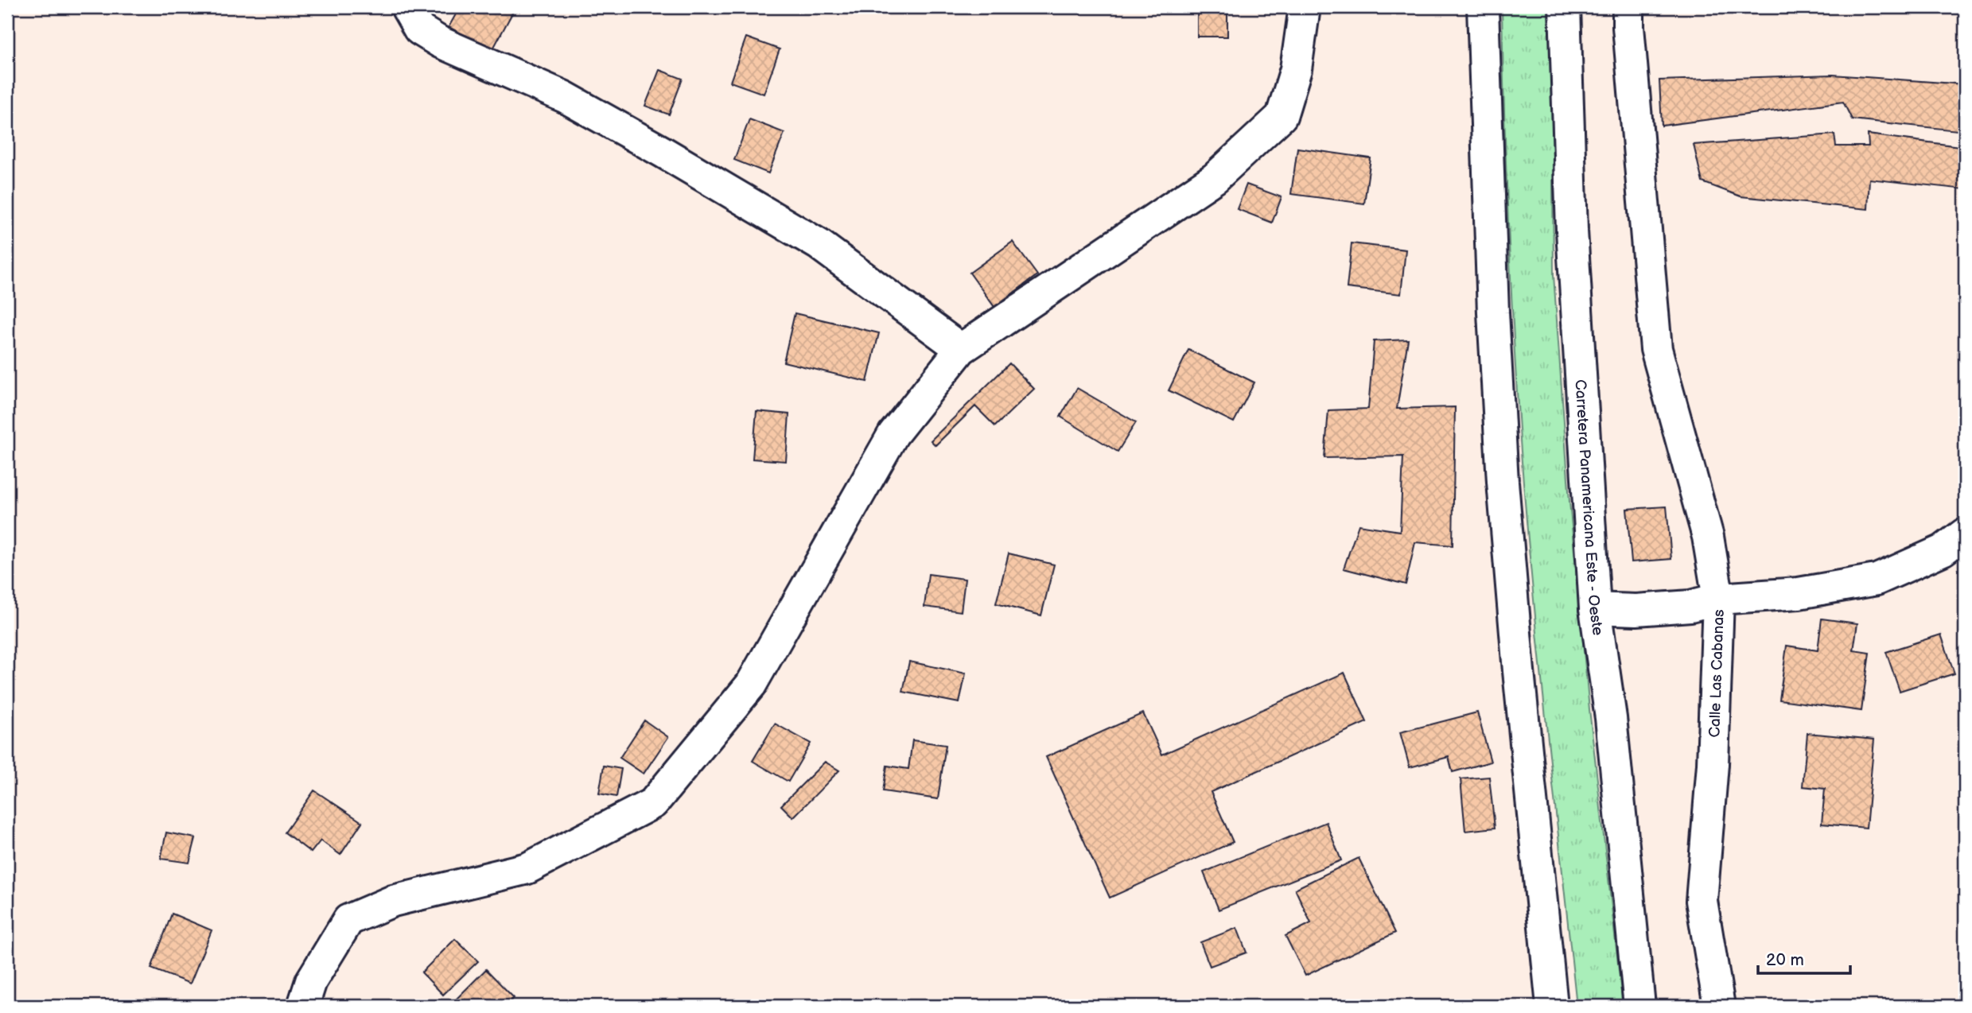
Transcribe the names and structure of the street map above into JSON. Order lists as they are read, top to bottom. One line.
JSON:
{"streets":{"main road":["Carretera Panamericana Este - Oeste","Calle Las Cabanas"]},"scale_bar":"20 m"}
